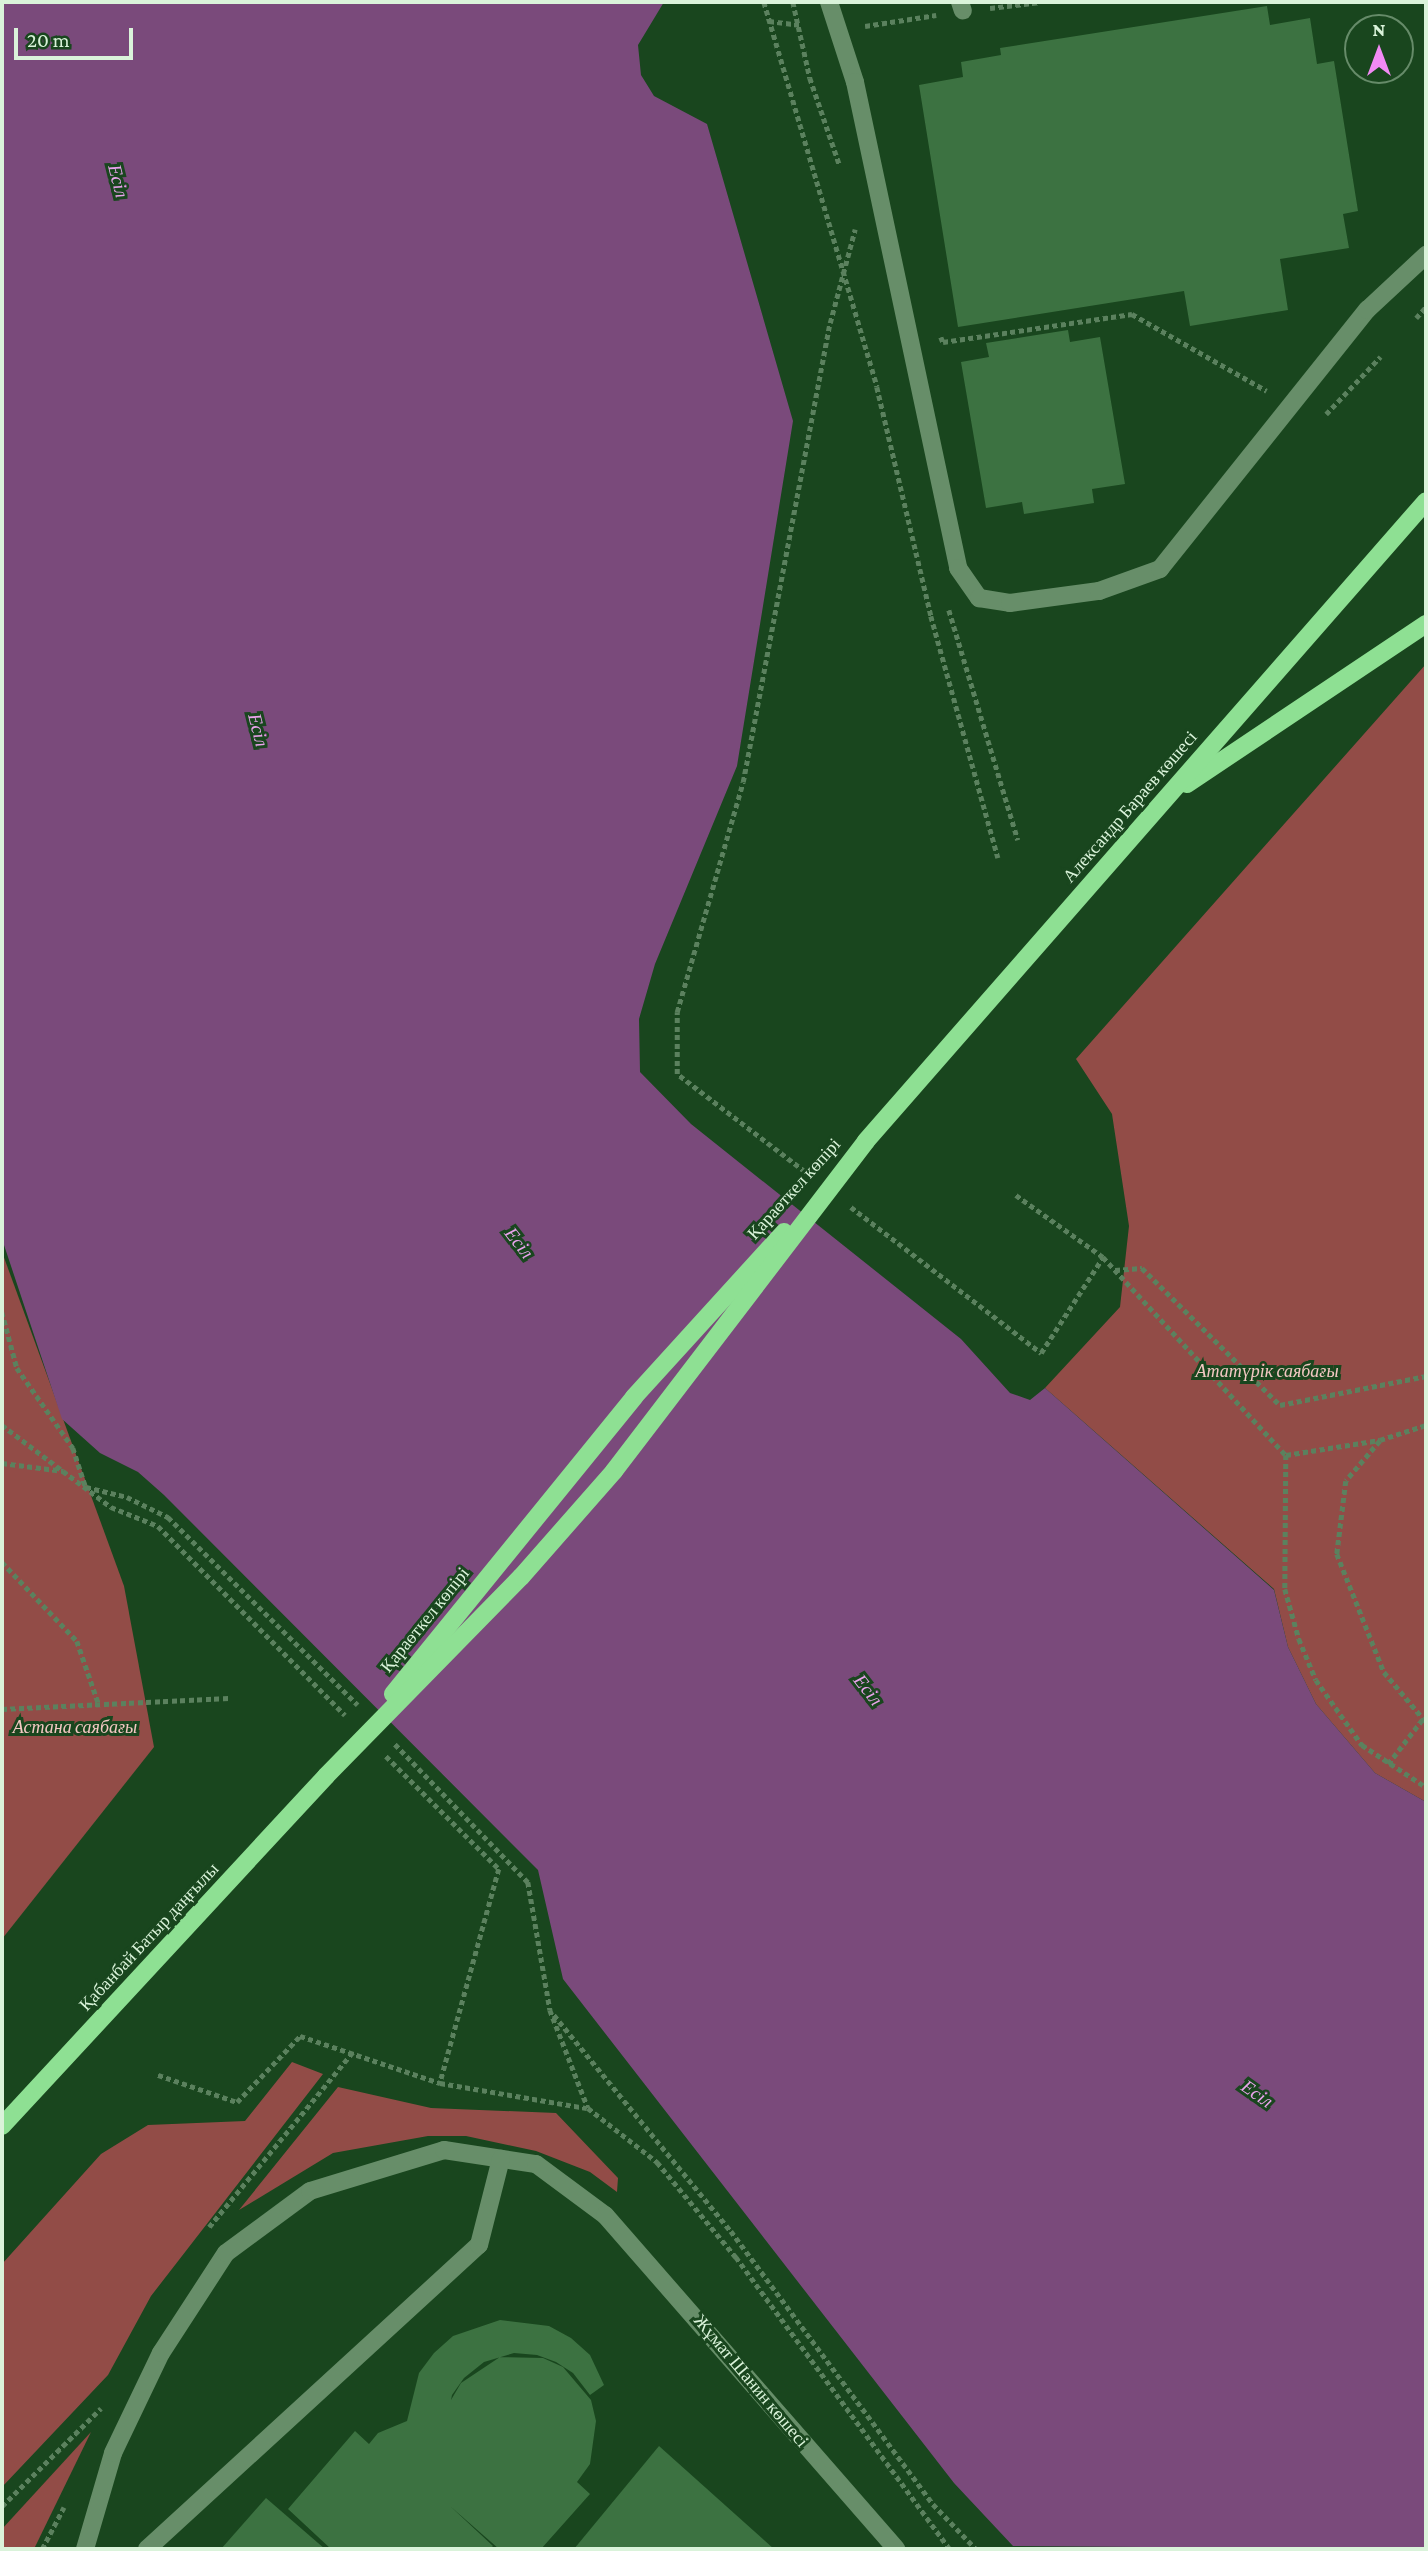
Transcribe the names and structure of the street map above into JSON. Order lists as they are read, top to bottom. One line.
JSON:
{"streets":{"main road":["Александр Бараев көшесі","Қараөткел көпірі","Қабанбай Батыр даңғылы"],"street":["Жұмат Шанин көшесі"]},"crossings":[["Александр Бараев көшесі","Қараөткел көпірі"],["Қараөткел көпірі","Қабанбай Батыр даңғылы"]],"water":["Есіл"],"parks":["Ататүрік саябағы","Астана саябағы"],"scale_bar":"20 m","north":"top"}
